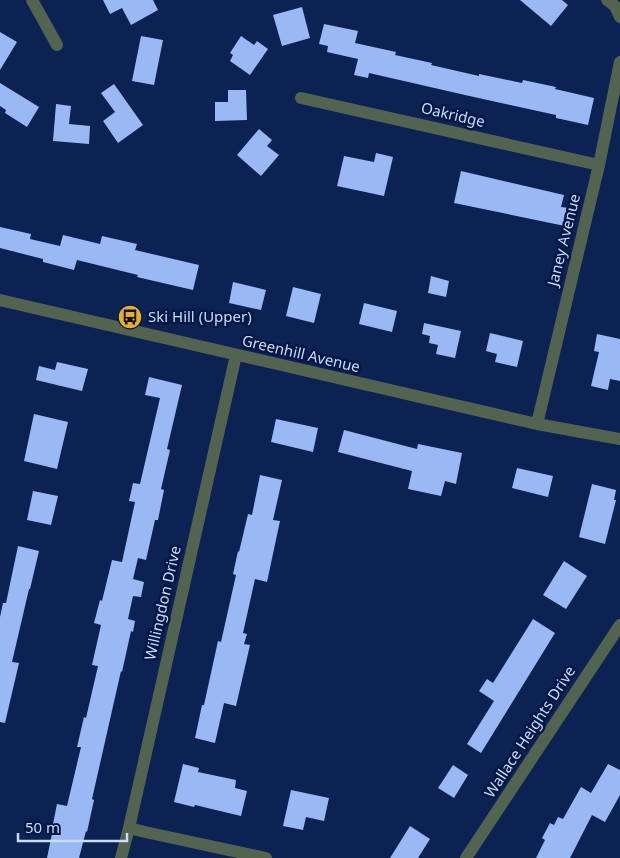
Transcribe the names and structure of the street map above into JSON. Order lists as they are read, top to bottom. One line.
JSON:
{"streets":{"street":["Oakridge","Janey Avenue","Greenhill Avenue","Willingdon Drive","Wallace Heights Drive"]},"crossings":[["Oakridge","Janey Avenue"],["Janey Avenue","Greenhill Avenue"],["Greenhill Avenue","Willingdon Drive"]],"places":{"bus stop":["Ski Hill (Upper)"]},"scale_bar":"50 m"}
